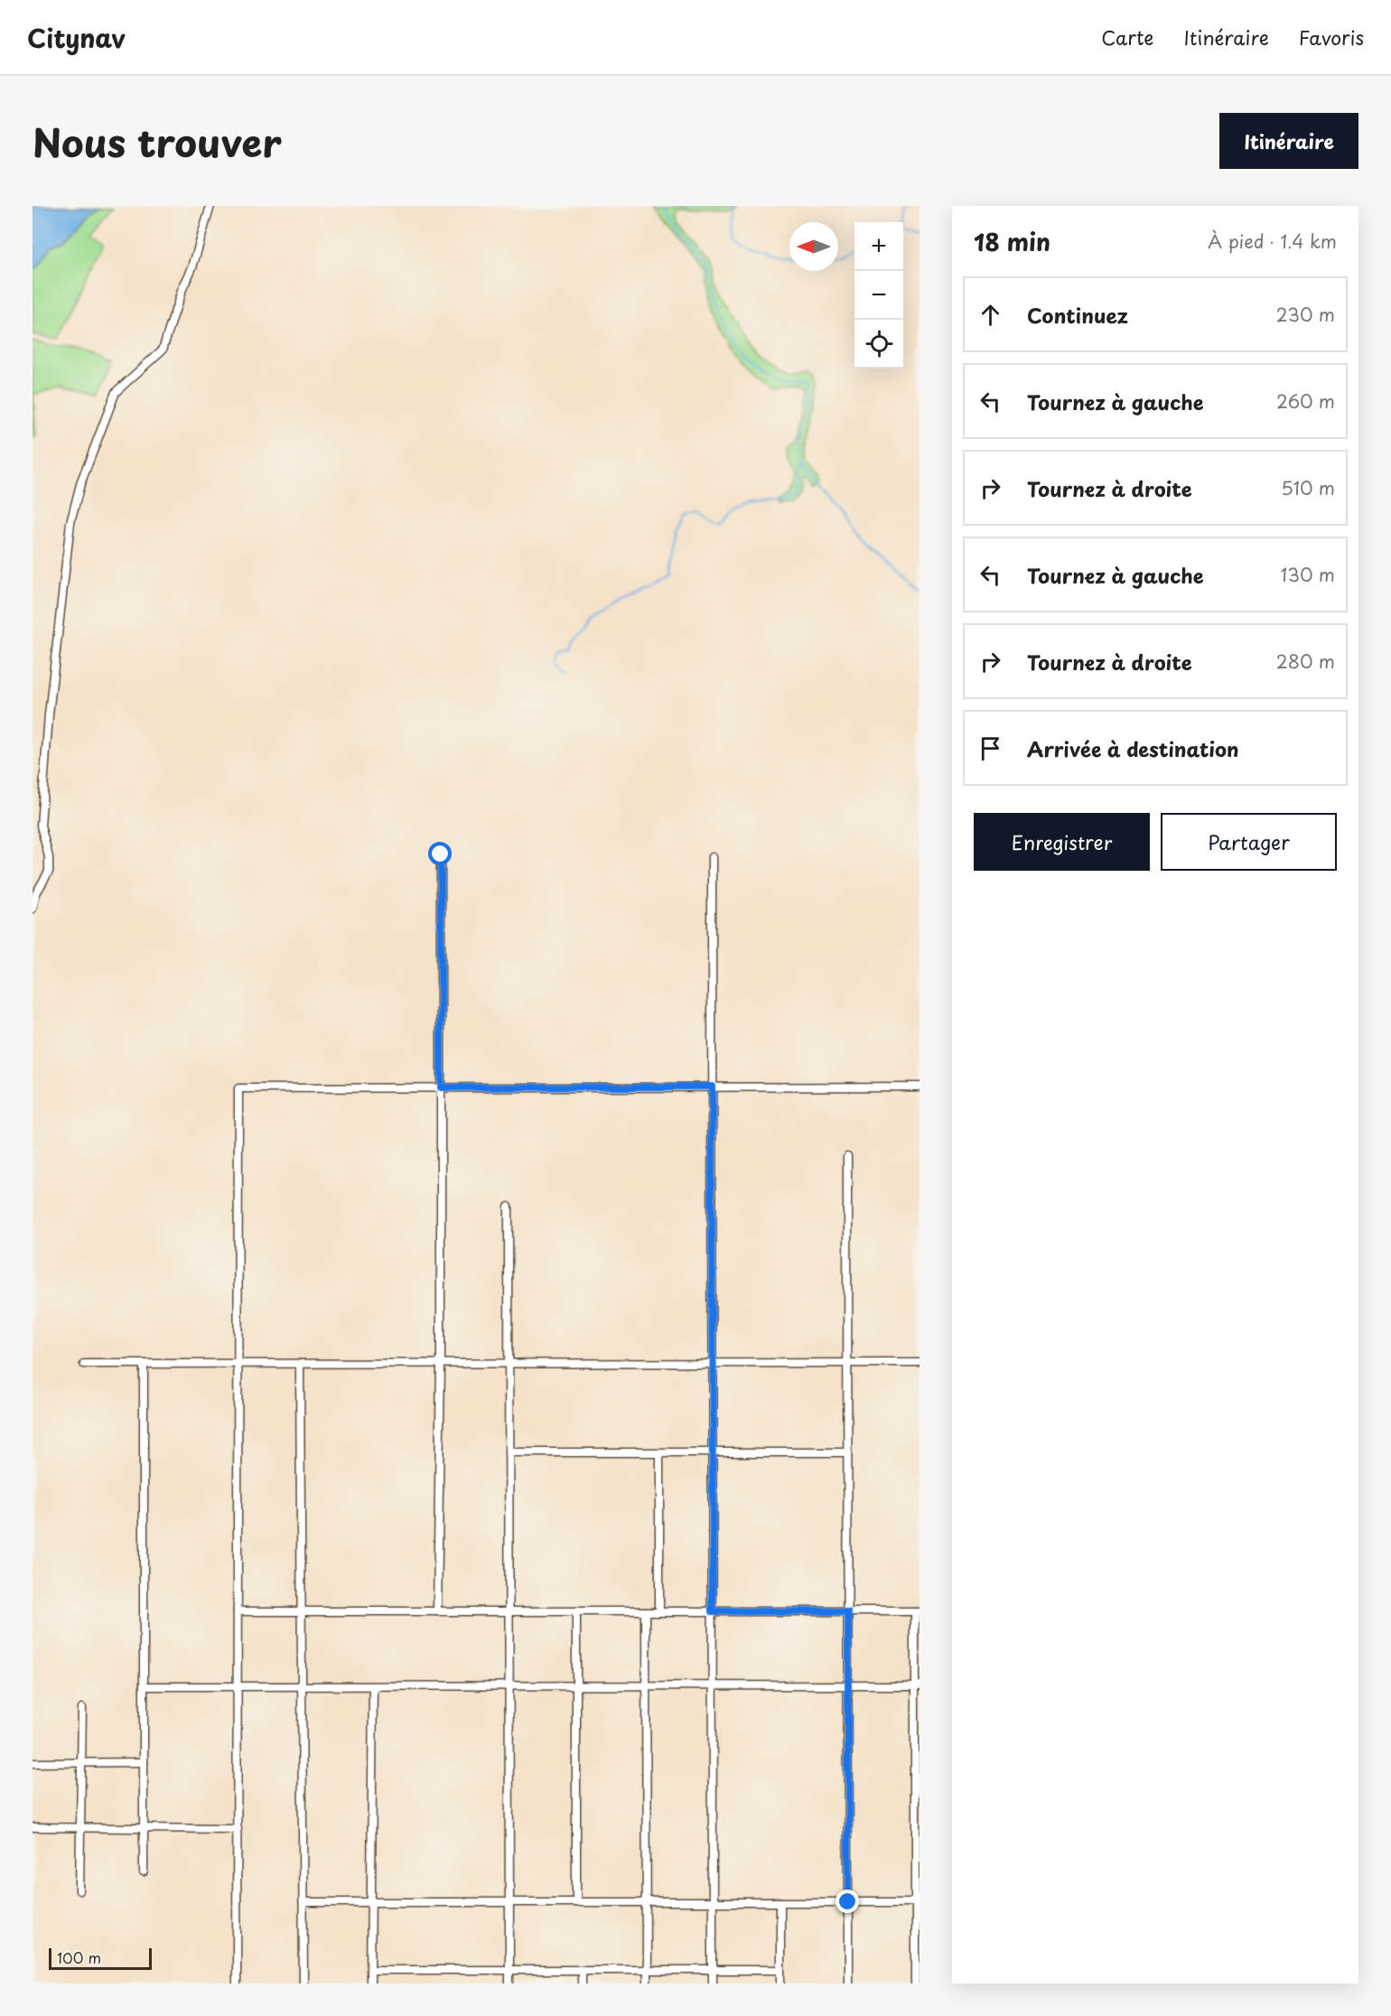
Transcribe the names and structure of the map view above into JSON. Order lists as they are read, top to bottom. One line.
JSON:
{"scale_bar":"100 m","north":"left","page":{"header":"Citynav","nav":["Carte","Itinéraire","Favoris"],"title":"Nous trouver","buttons":["Itinéraire",["Enregistrer","Partager"]],"heading":["18 min","À pied · 1.4 km"],"map_buttons":["+","−"],"list":[["Continuez","230 m"],["Tournez à gauche","260 m"],["Tournez à droite","510 m"],["Tournez à gauche","130 m"],["Tournez à droite","280 m"],"Arrivée à destination"],"scale":"100 m"}}
